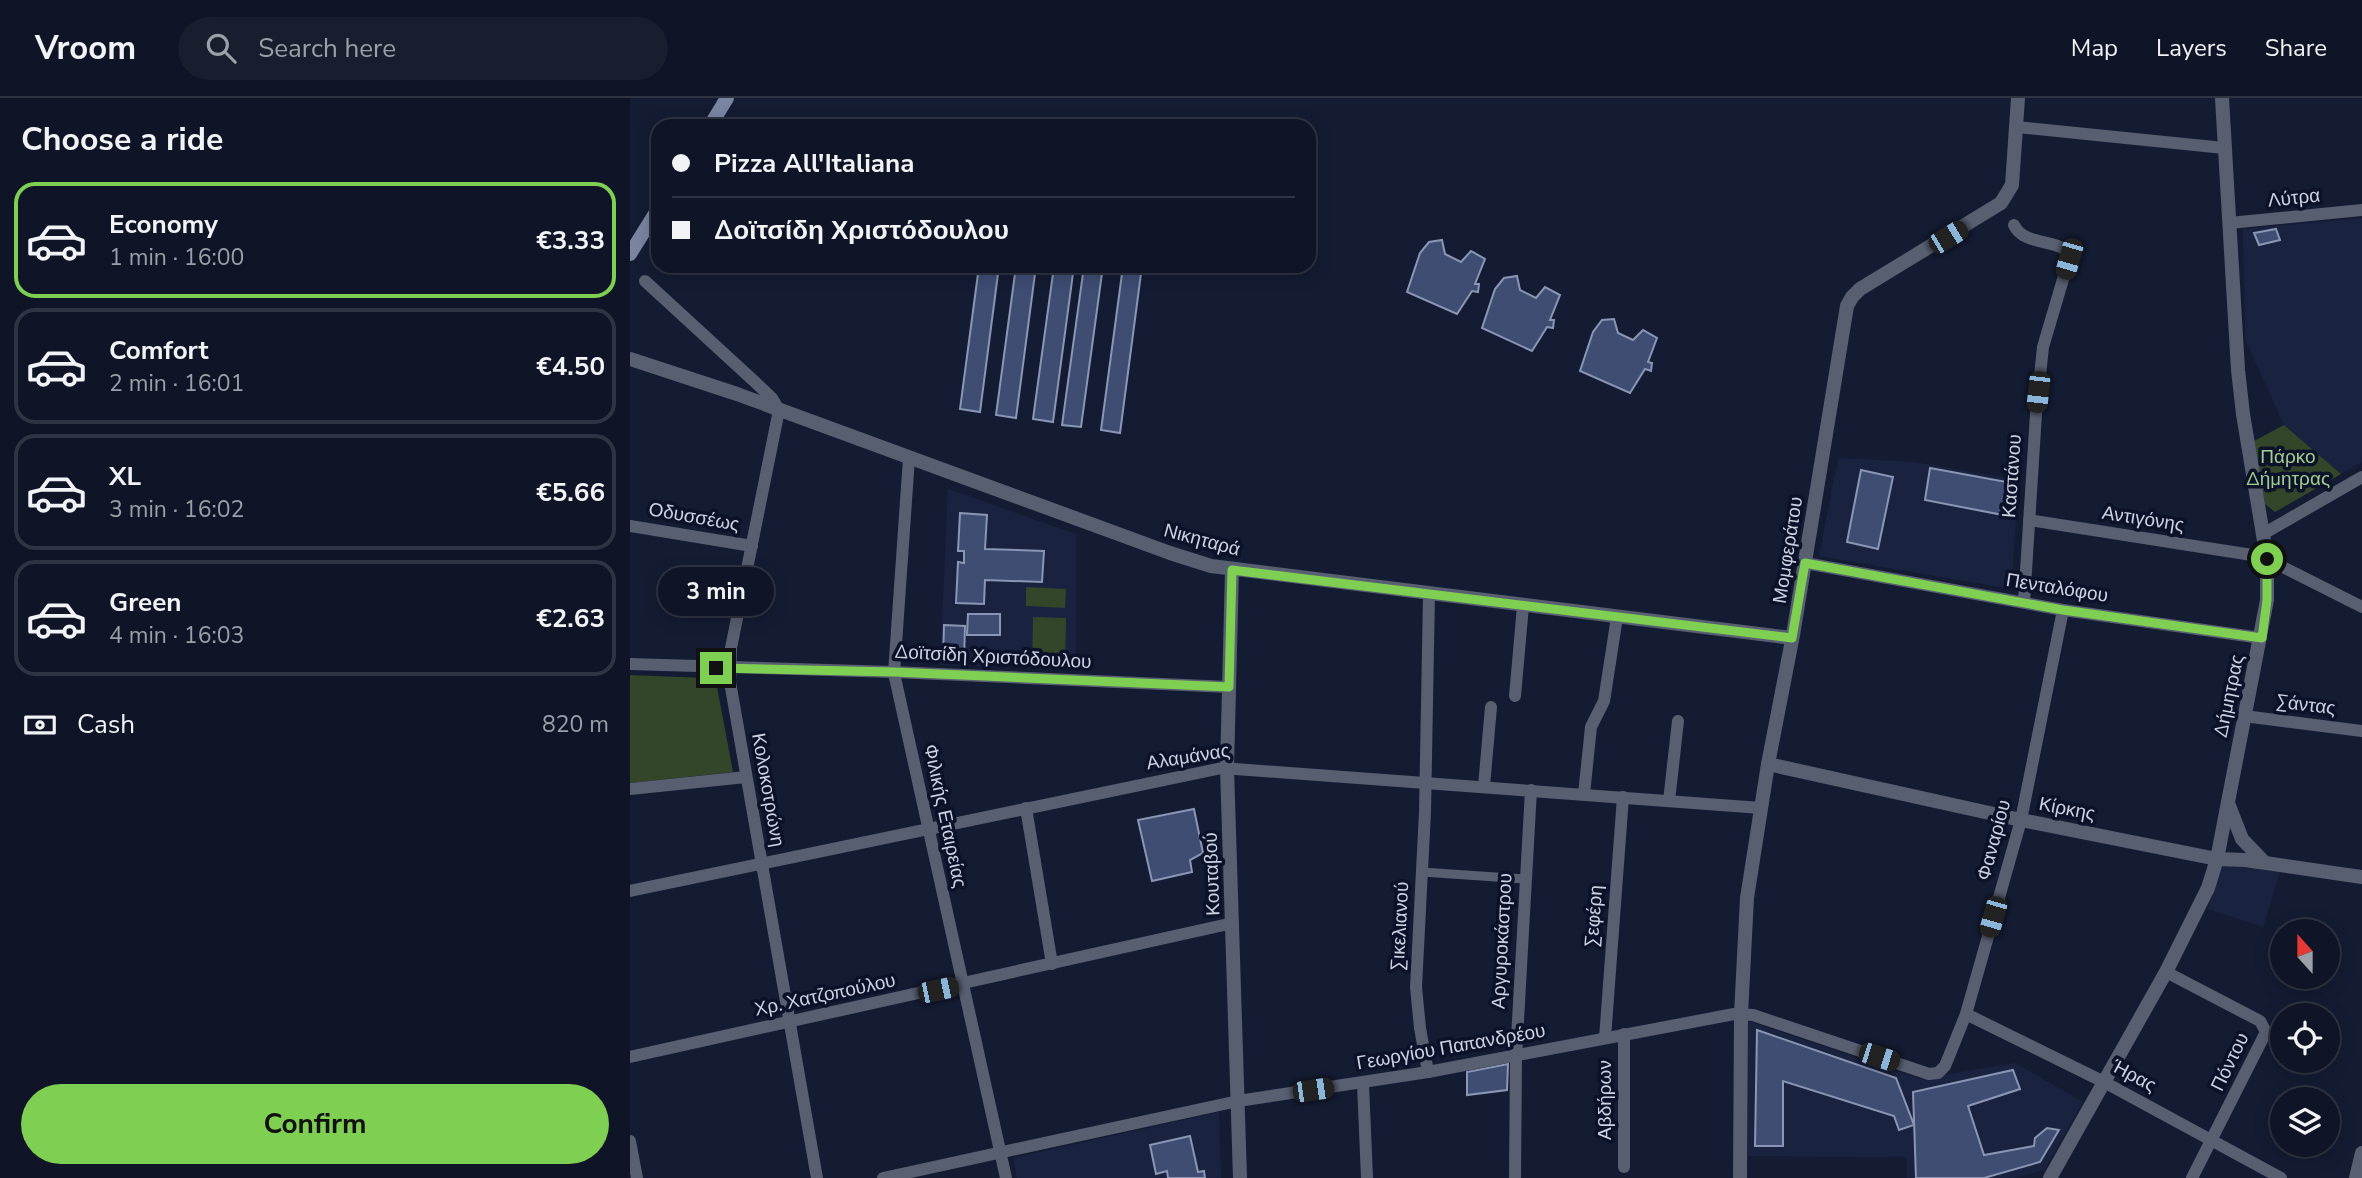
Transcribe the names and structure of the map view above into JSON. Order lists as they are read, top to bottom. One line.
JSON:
{"streets":{"street":["Λύτρα","Καστάνου","Οδυσσέως","Αντιγόνης","Νικηταρά","Μομφεράτου","Πενταλόφου","Δοϊτσίδη Χριστόδουλου","Δήμητρας","Σάντας","Αλαμάνας","Κολοκοτρώνη","Κίρκης","Φιλικής Εταιρείας","Φαναρίου","Κουταβού","Σεφέρη","Σικελιανού","Αργυροκάστρου","Χρ. Χατζοπούλου","Γεωργίου Παπανδρέου","Πόντου","Ήρας","Αβδήρων"]},"crossings":[["Λύτρα","Δήμητρας"],["Καστάνου","Αντιγόνης"],["Καστάνου","Πενταλόφου"],["Οδυσσέως","Κολοκοτρώνη"],["Αντιγόνης","Δήμητρας"],["Νικηταρά","Μομφεράτου"],["Νικηταρά","Κολοκοτρώνη"],["Νικηταρά","Φιλικής Εταιρείας"],["Νικηταρά","Κουταβού"],["Νικηταρά","Σικελιανού"],["Μομφεράτου","Πενταλόφου"],["Μομφεράτου","Αλαμάνας"],["Μομφεράτου","Κίρκης"],["Μομφεράτου","Γεωργίου Παπανδρέου"],["Πενταλόφου","Δήμητρας"],["Πενταλόφου","Φαναρίου"],["Δοϊτσίδη Χριστόδουλου","Κολοκοτρώνη"],["Δοϊτσίδη Χριστόδουλου","Φιλικής Εταιρείας"],["Δοϊτσίδη Χριστόδουλου","Κουταβού"],["Δήμητρας","Σάντας"],["Δήμητρας","Κίρκης"],["Δήμητρας","Πόντου"],["Δήμητρας","Ήρας"],["Αλαμάνας","Κολοκοτρώνη"],["Αλαμάνας","Φιλικής Εταιρείας"],["Αλαμάνας","Κουταβού"],["Αλαμάνας","Σεφέρη"],["Αλαμάνας","Σικελιανού"],["Αλαμάνας","Αργυροκάστρου"],["Κολοκοτρώνη","Χρ. Χατζοπούλου"],["Κίρκης","Φαναρίου"],["Φιλικής Εταιρείας","Χρ. Χατζοπούλου"],["Φιλικής Εταιρείας","Γεωργίου Παπανδρέου"],["Φαναρίου","Γεωργίου Παπανδρέου"],["Φαναρίου","Ήρας"],["Κουταβού","Χρ. Χατζοπούλου"],["Κουταβού","Γεωργίου Παπανδρέου"],["Σεφέρη","Γεωργίου Παπανδρέου"],["Σικελιανού","Γεωργίου Παπανδρέου"],["Αργυροκάστρου","Γεωργίου Παπανδρέου"],["Γεωργίου Παπανδρέου","Αβδήρων"],["Πόντου","Ήρας"]],"parks":["Πάρκο Δήμητρας"],"north":"top","page":{"header":"Vroom","search":"Search here","nav":["Map","Layers","Share"],"heading":"Choose a ride","banner":["Pizza All'Italiana","Δοϊτσίδη Χριστόδουλου"],"list":[{"name":"Economy","note":"1 min · 16:00","value":"€3.33"},{"name":"Comfort","note":"2 min · 16:01","value":"€4.50"},{"name":"XL","note":"3 min · 16:02","value":"€5.66"},{"name":"Green","note":"4 min · 16:03","value":"€2.63"}],"bubble":"3 min","pay":["Cash","820 m"],"buttons":"Confirm"}}
